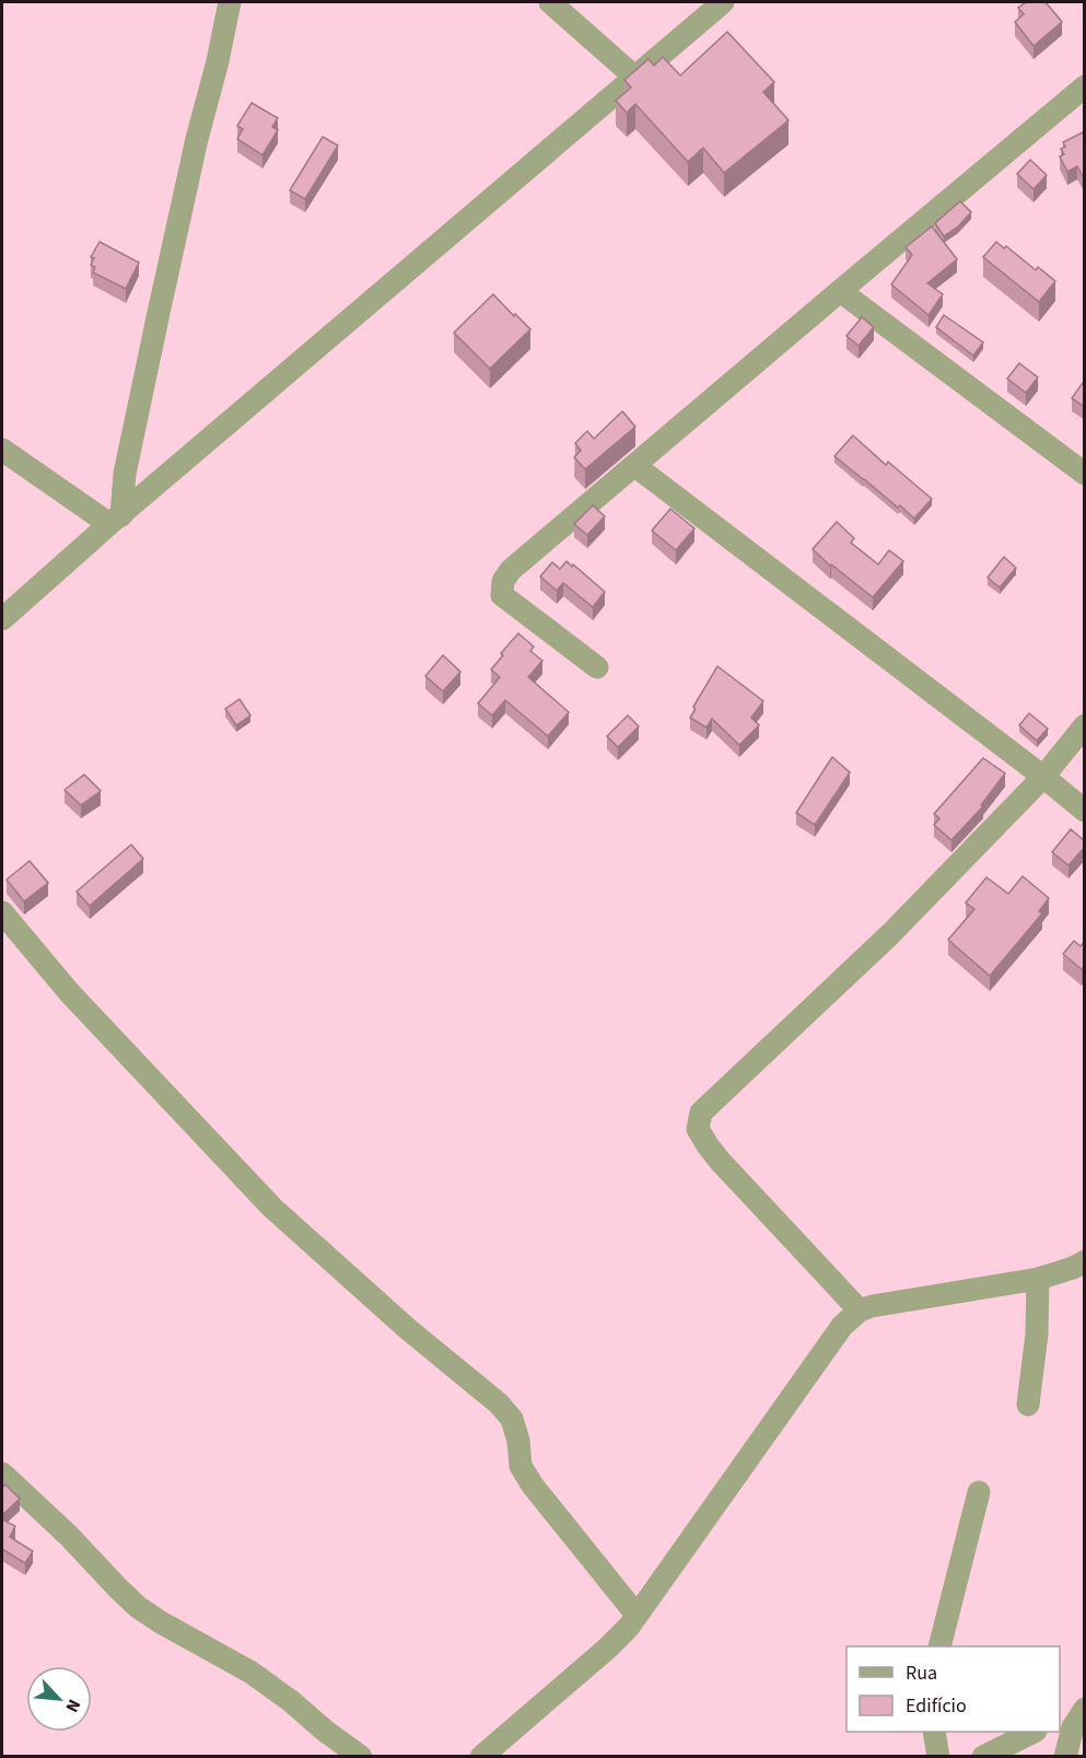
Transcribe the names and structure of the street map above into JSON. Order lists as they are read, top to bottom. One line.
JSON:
{"legend":["Rua","Edifício"],"north":"bottom right"}
